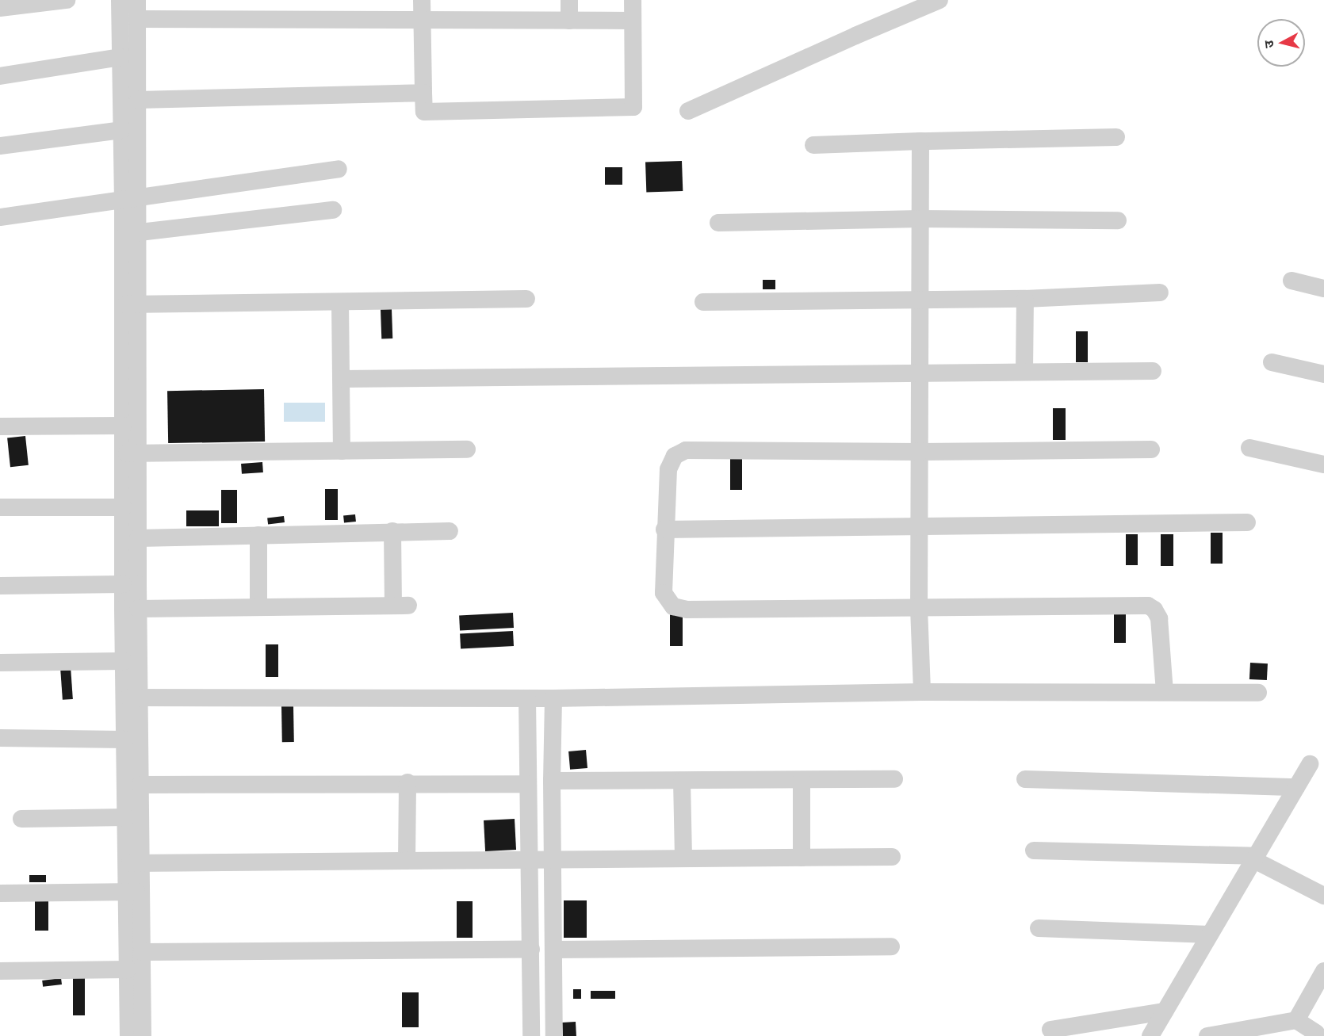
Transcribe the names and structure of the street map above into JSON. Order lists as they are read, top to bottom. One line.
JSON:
{"north":"left"}
